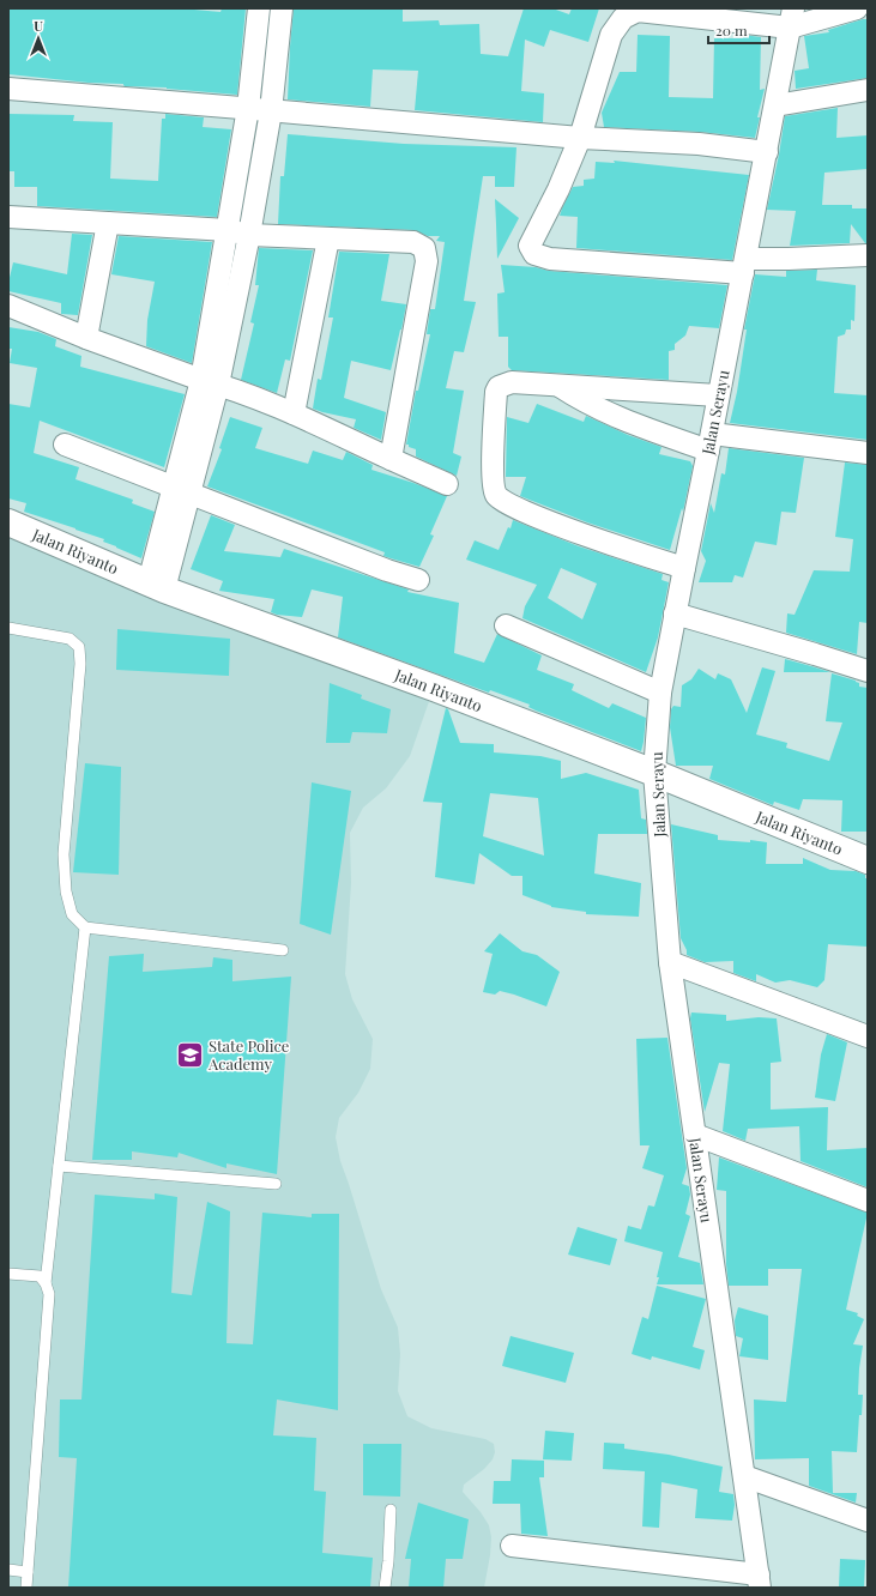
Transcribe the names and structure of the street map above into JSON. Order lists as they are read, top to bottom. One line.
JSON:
{"streets":{"street":["Jalan Serayu","Jalan Riyanto"]},"crossings":[["Jalan Serayu","Jalan Riyanto"]],"places":{"school or university":["State Police Academy"]},"scale_bar":"20 m","north":"top"}
